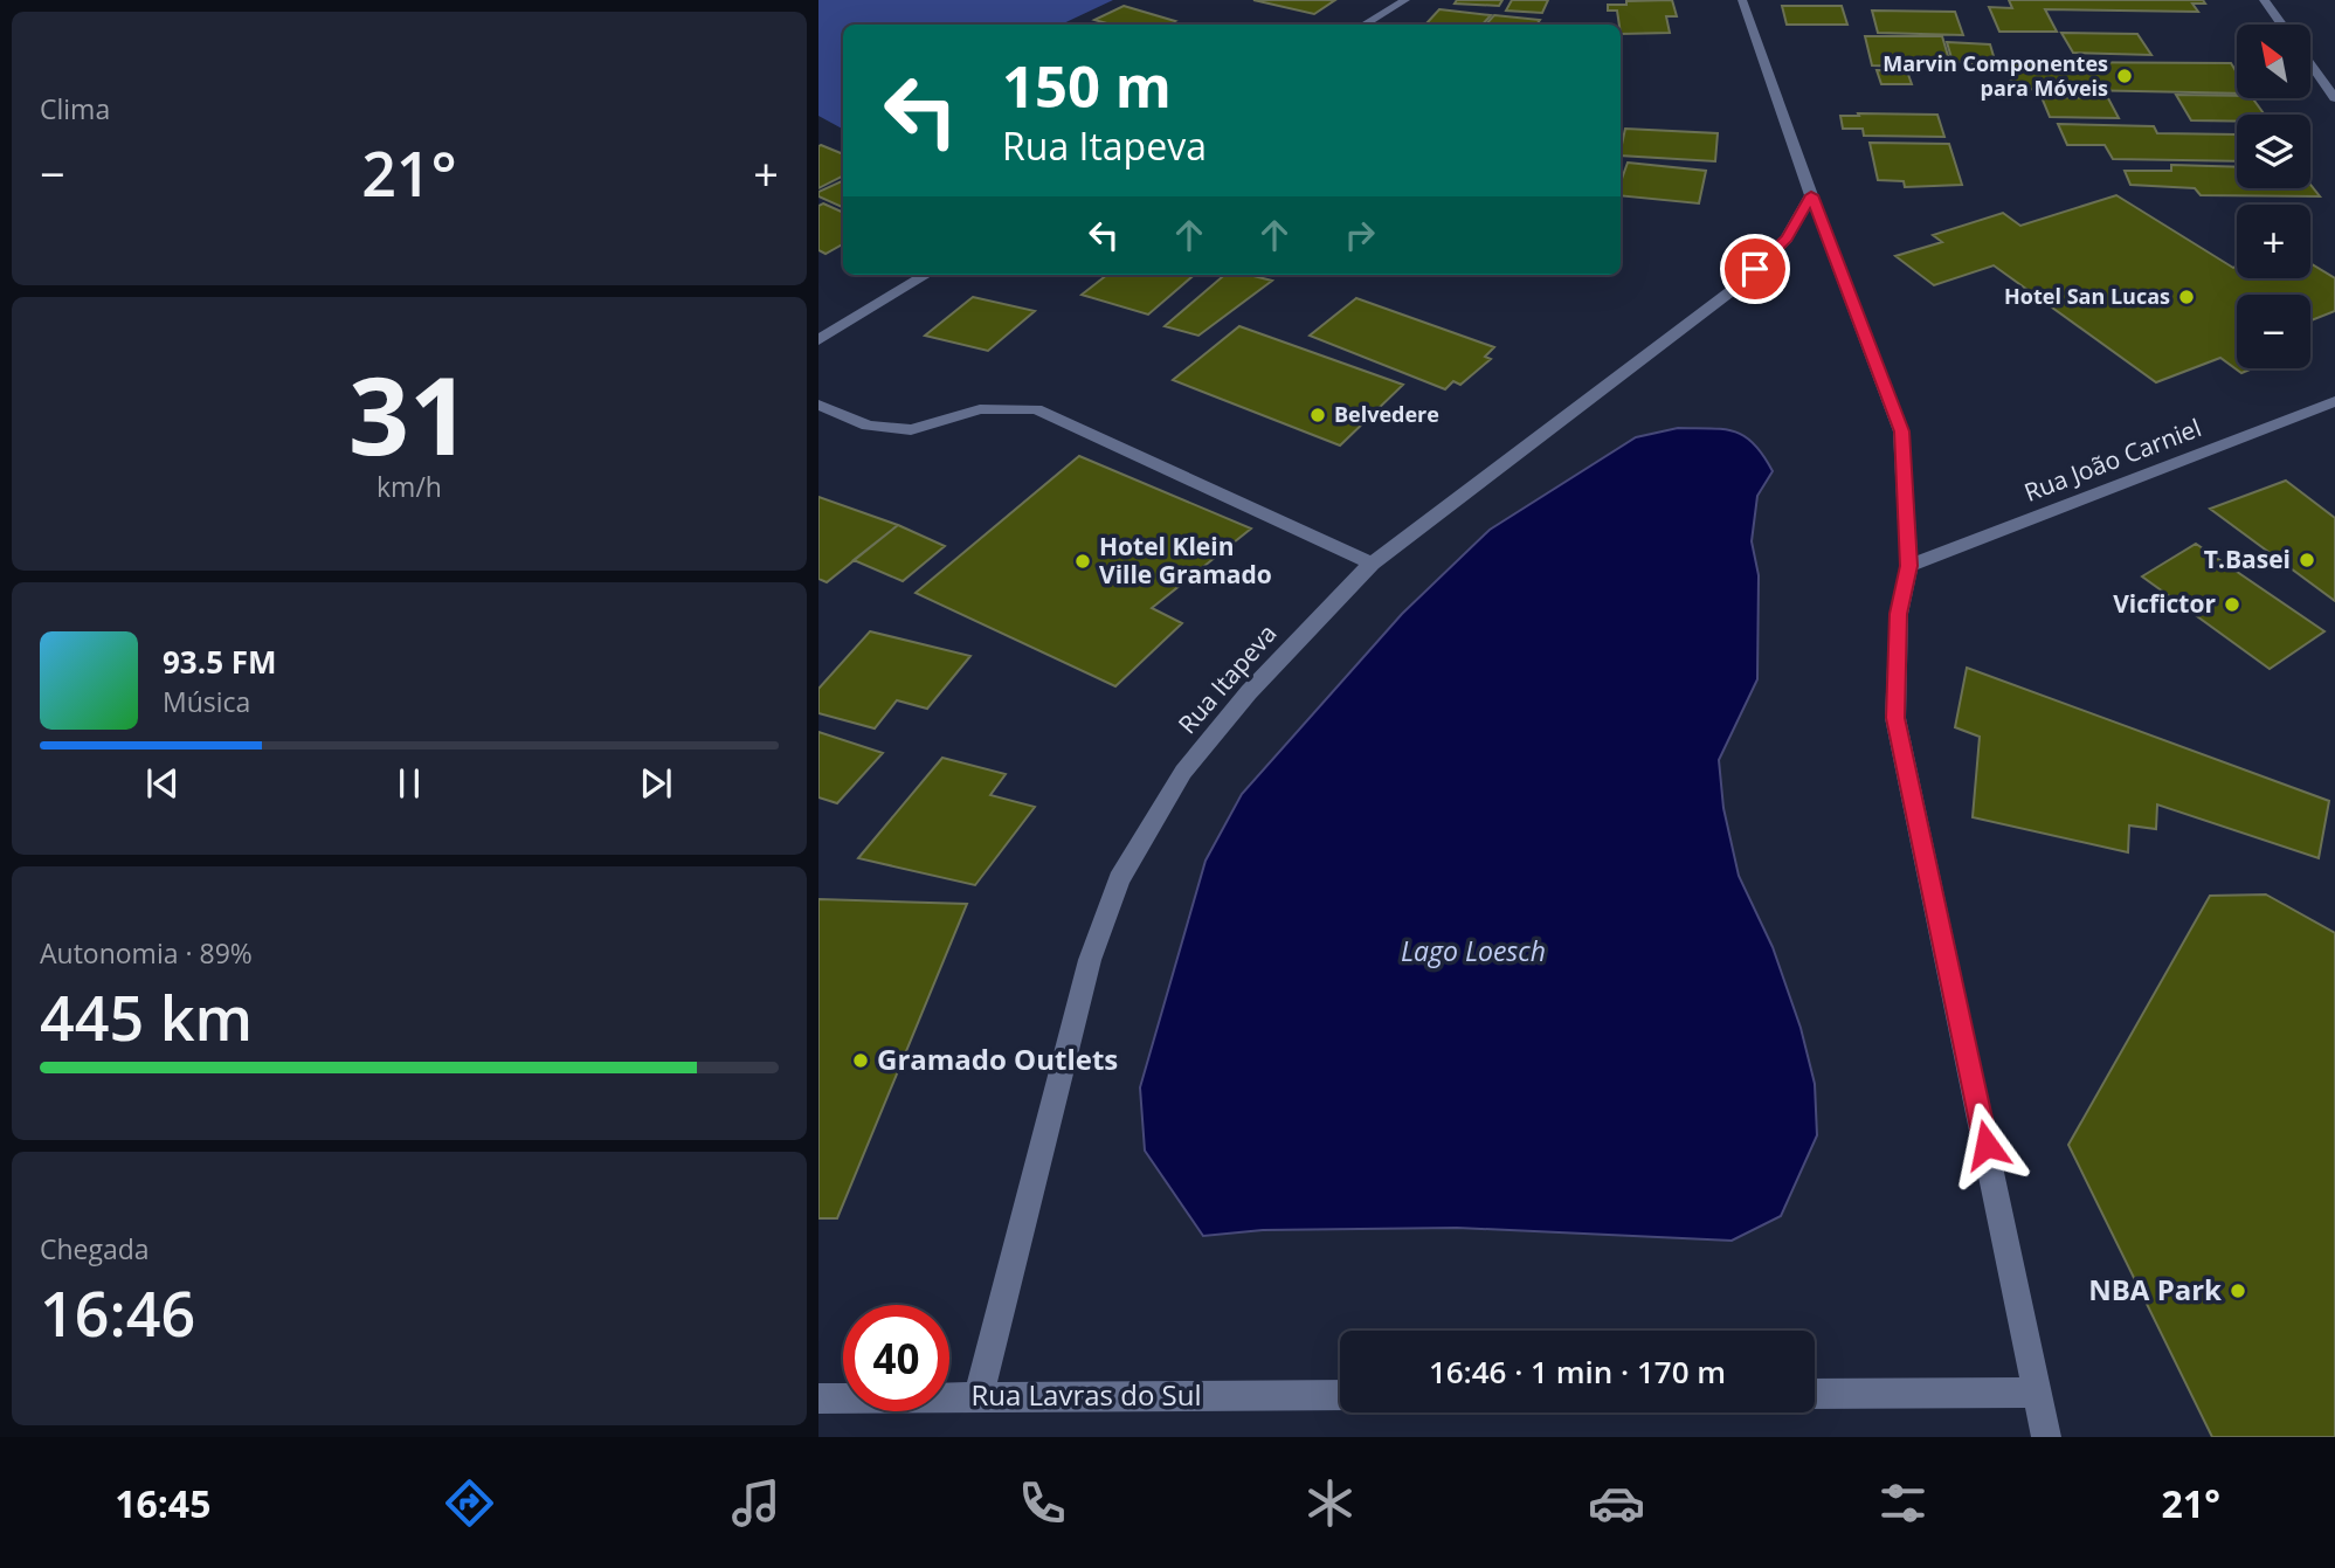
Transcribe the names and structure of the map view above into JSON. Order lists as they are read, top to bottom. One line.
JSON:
{"streets":{"street":["Rua João Carniel","Rua Itapeva","Rua Lavras do Sul"]},"crossings":[["Rua Itapeva","Rua Lavras do Sul"]],"water":["Lago Loesch"],"places":["Marvin Componentes para Móveis","Hotel San Lucas","Belvedere","T.Basei","Hotel Klein Ville Gramado","Vicfictor","Gramado Outlets","NBA Park"],"north":"top left","page":{"tile":["Clima",["31","km/h"],["Autonomia · 89%","445 km"],["Chegada","16:46"]],"map_buttons":["+","−"],"turn":["150 m","Rua Itapeva"],"heat":["−","21°","+"],"song":["93.5 FM","Música"],"limit":"40","trip":"16:46 · 1 min · 170 m","tabs":["16:45","21°"]}}
